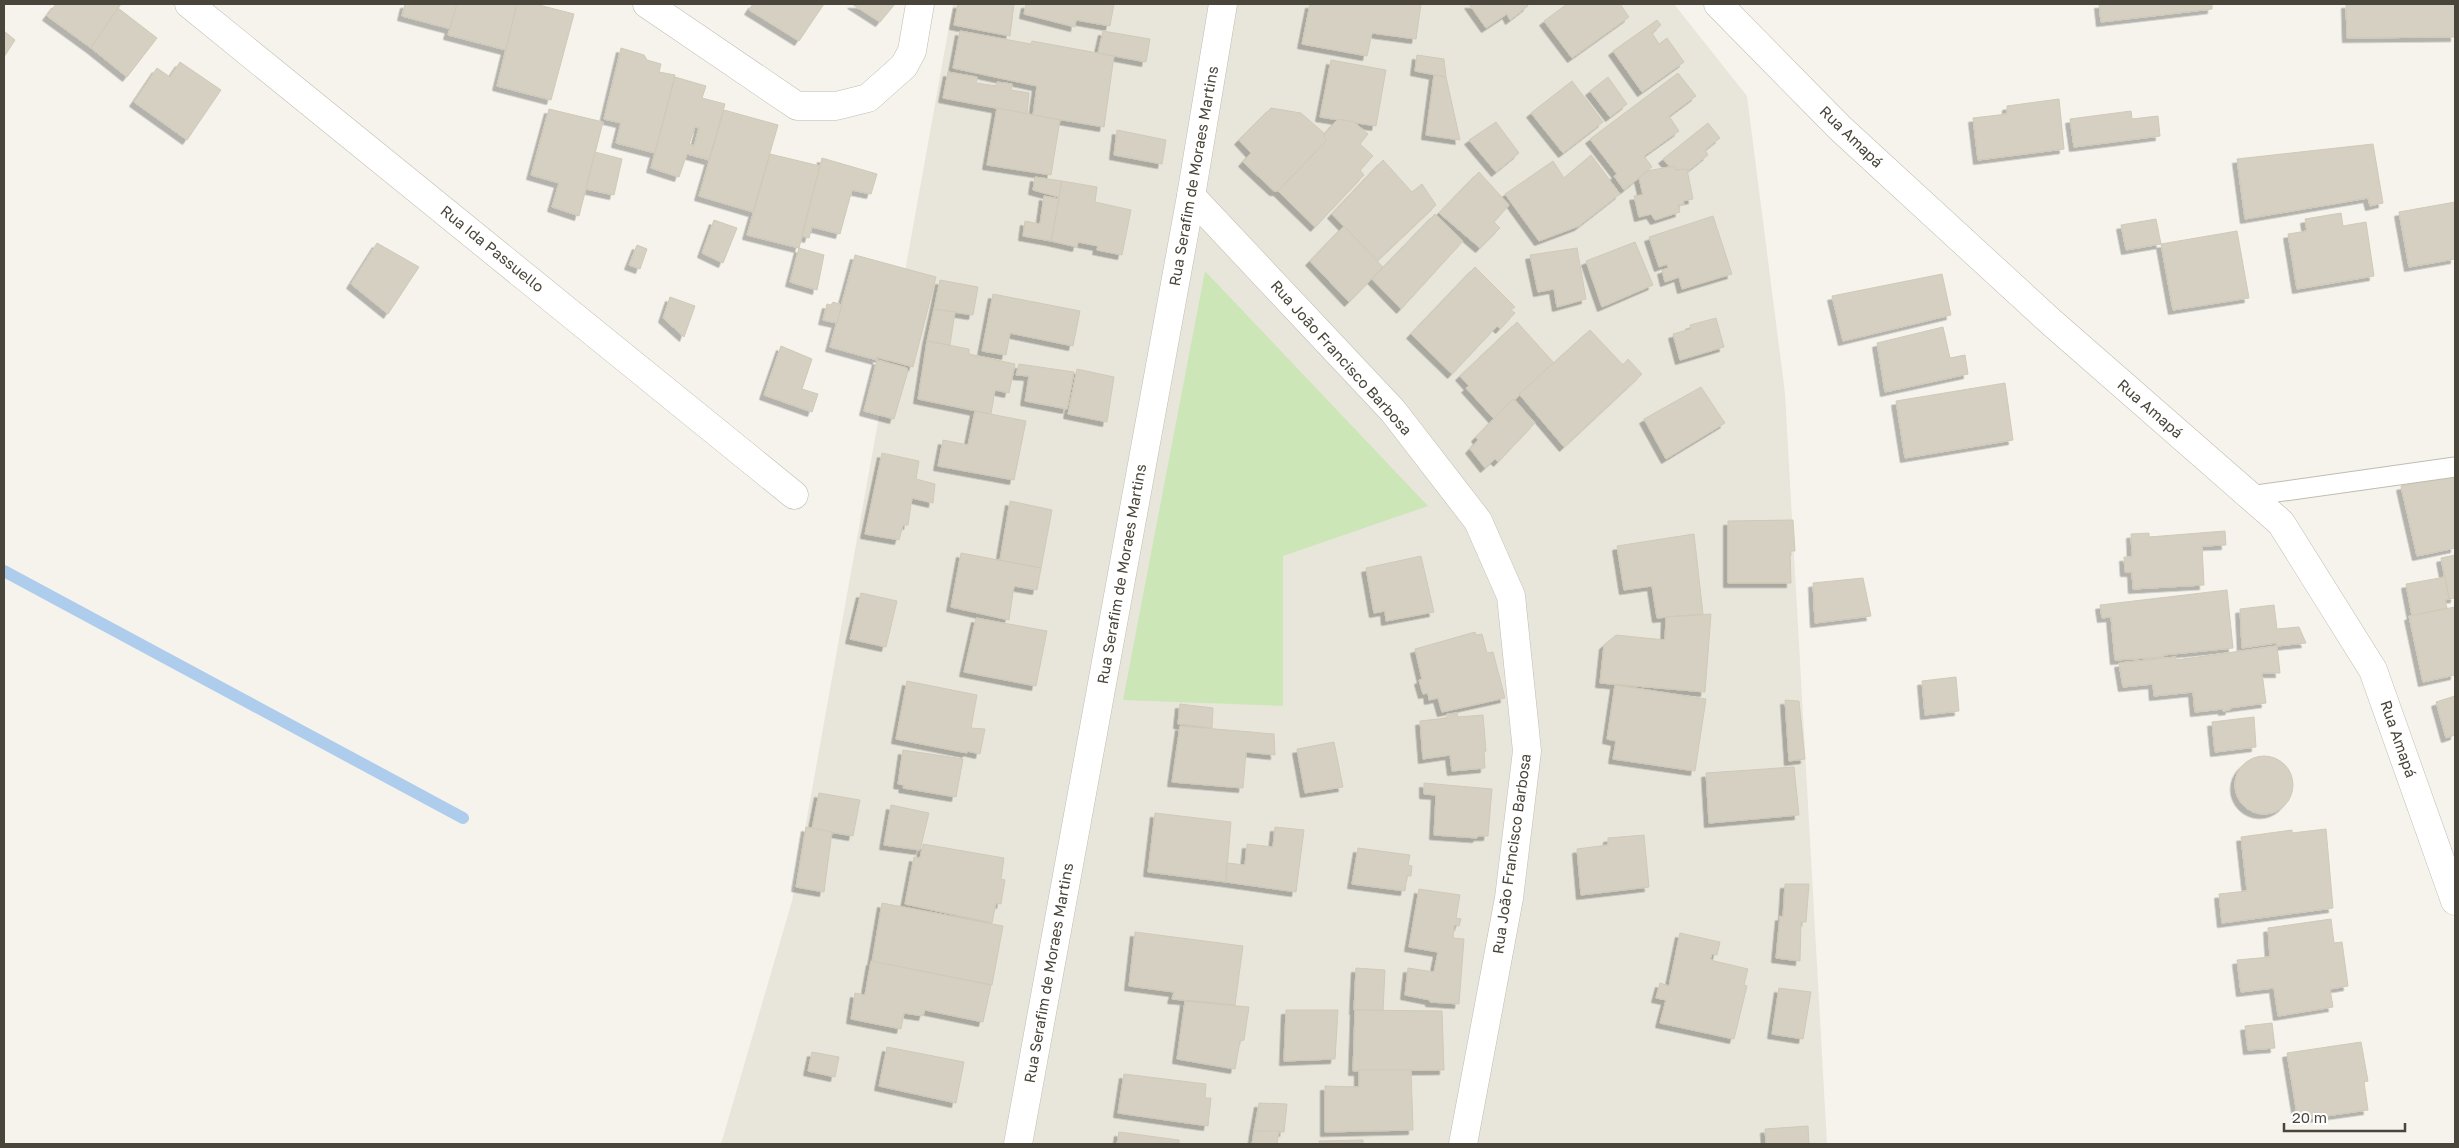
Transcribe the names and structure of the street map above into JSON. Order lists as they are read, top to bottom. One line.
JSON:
{"streets":{"street":["Rua Amapá","Rua Serafim de Moraes Martins","Rua Ida Passuello","Rua João Francisco Barbosa"]},"crossings":[["Rua Serafim de Moraes Martins","Rua João Francisco Barbosa"]],"scale_bar":"20 m"}
